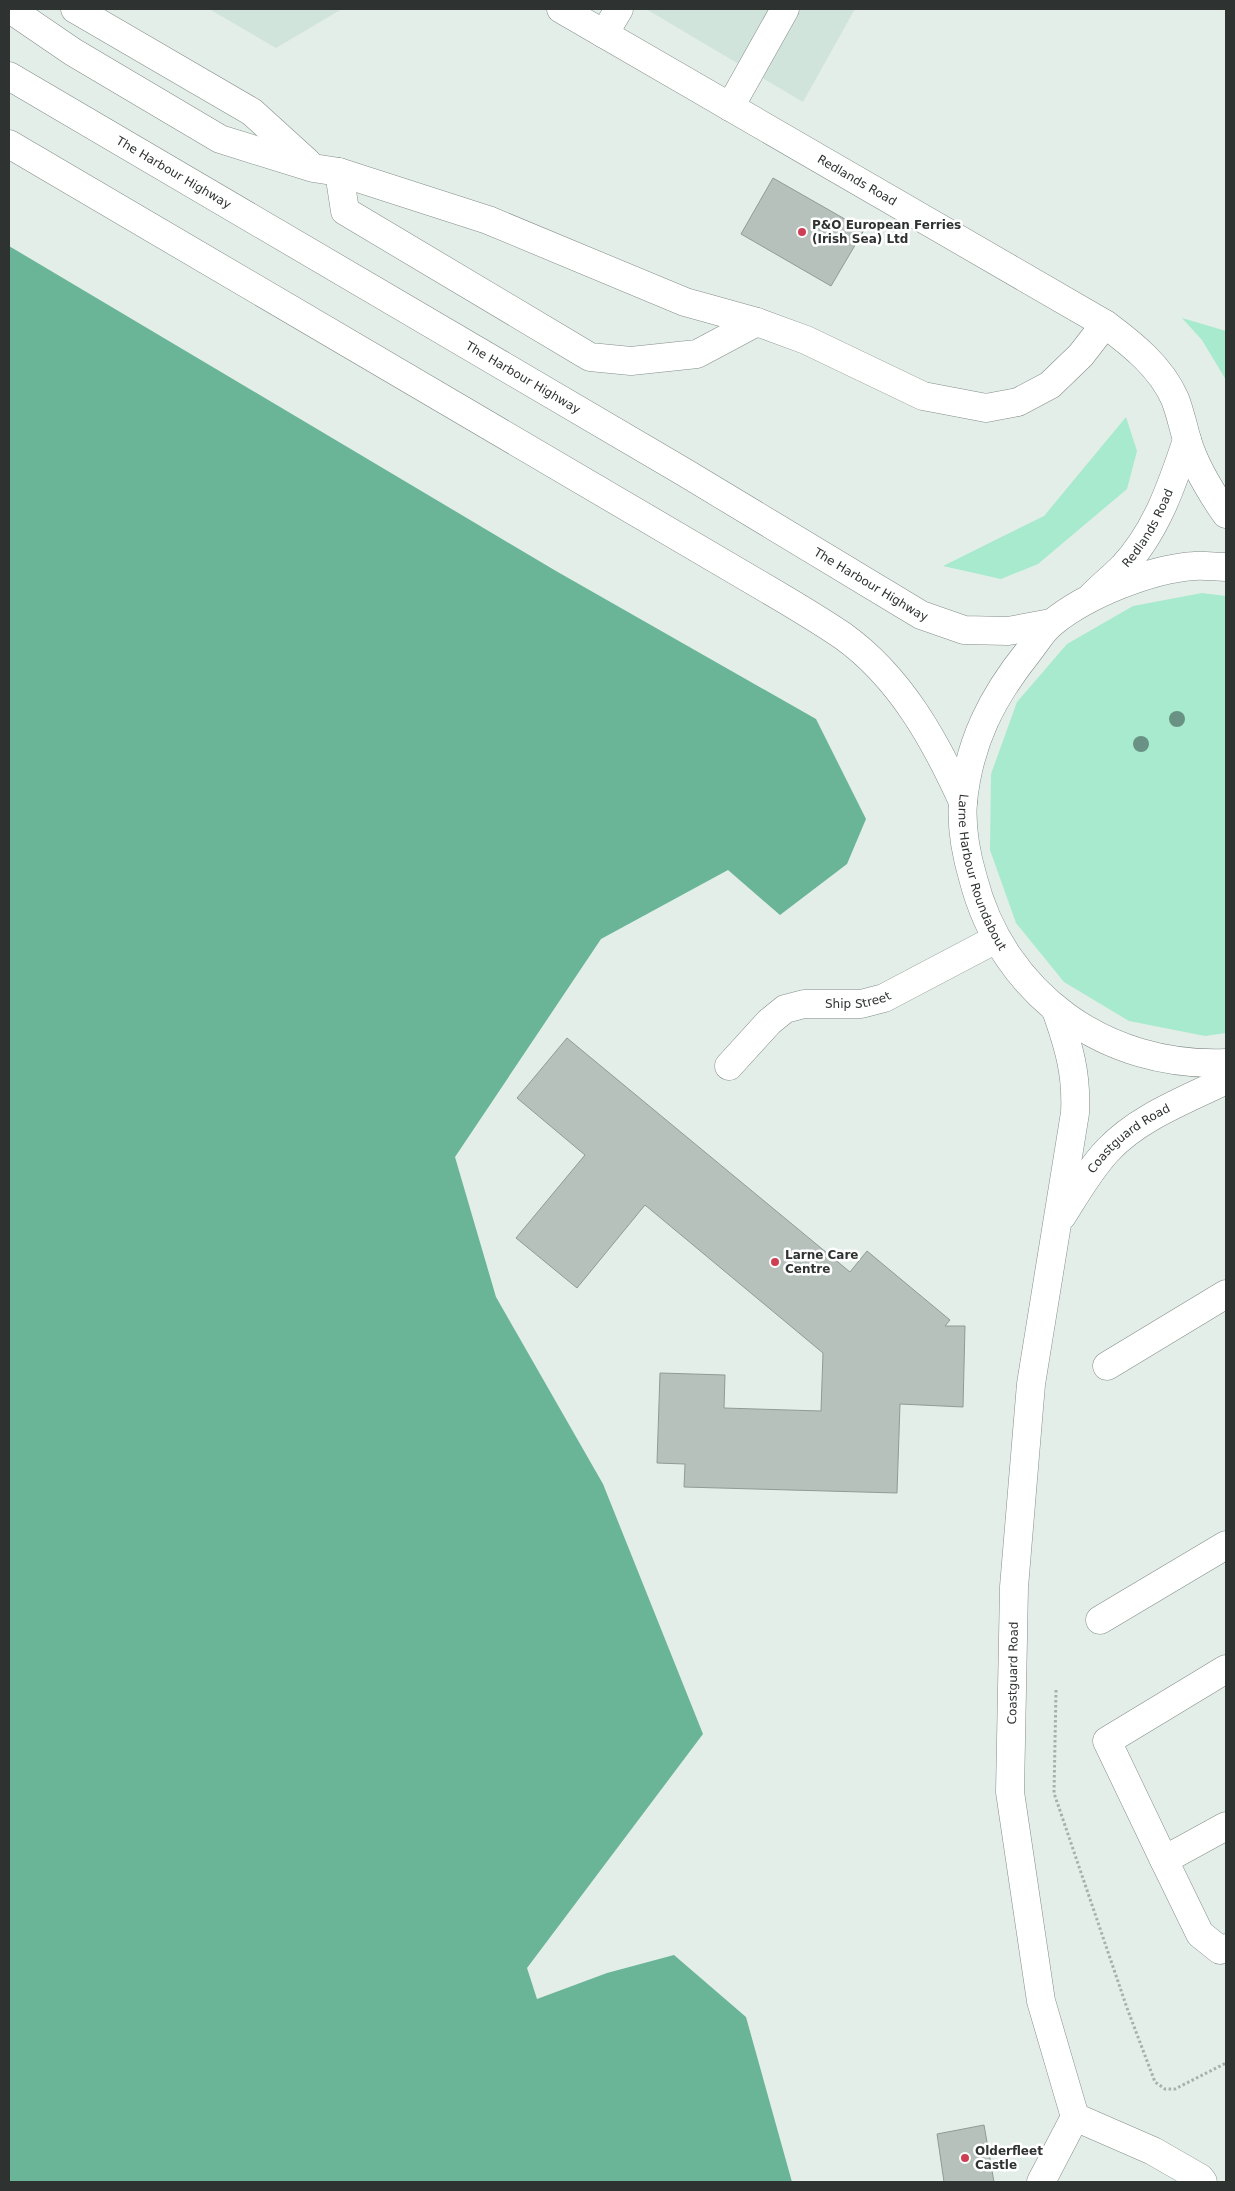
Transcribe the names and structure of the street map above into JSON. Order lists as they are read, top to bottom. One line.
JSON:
{"streets":{"main road":["The Harbour Highway","Redlands Road","Larne Harbour Roundabout","Ship Street","Coastguard Road"]},"crossings":[["The Harbour Highway","Larne Harbour Roundabout"],["Redlands Road","Larne Harbour Roundabout"],["Larne Harbour Roundabout","Ship Street"],["Larne Harbour Roundabout","Coastguard Road"]],"places":["P&O European Ferries (Irish Sea) Ltd","Larne Care Centre","Olderfleet Castle"]}
